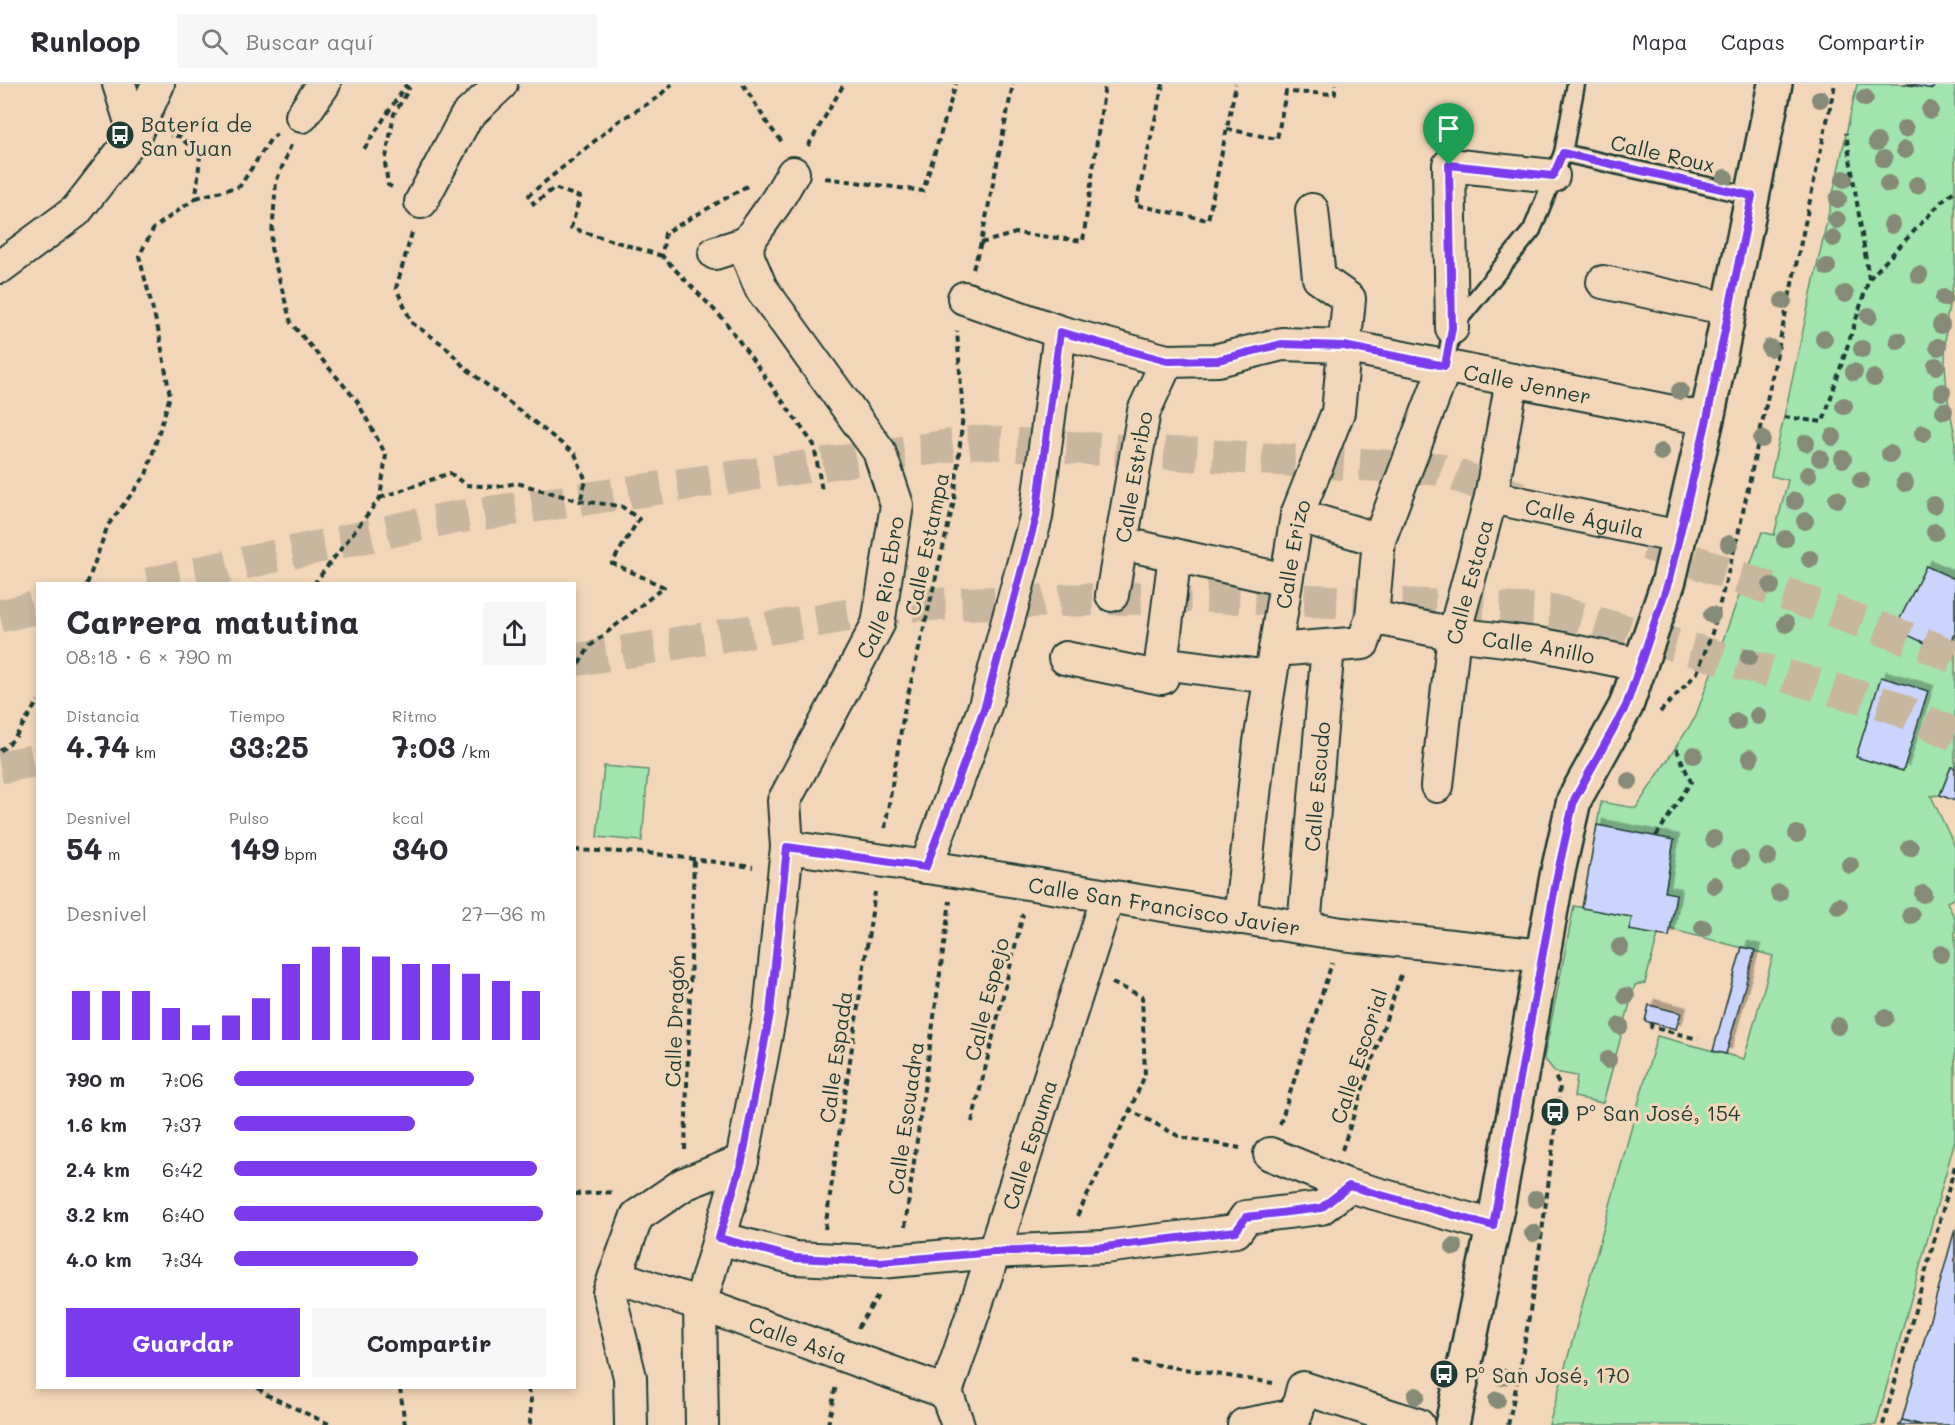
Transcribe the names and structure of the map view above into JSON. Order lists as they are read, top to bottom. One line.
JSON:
{"streets":{"street":["Calle Jenner","Calle Estribo","Calle Águila","Calle Erizo","Calle Estaca","Calle Rio Ebro","Calle Anillo","Calle Escudo","Calle San Francisco Javier","Calle Espuma","Calle Asia"],"lane":["Calle Roux"],"path":["Calle Estampa","Calle Espejo","Calle Dragón","Calle Escorial","Calle Espada","Calle Escuadra"]},"crossings":[["Calle Jenner","Calle Estribo"],["Calle Jenner","Calle Estampa"],["Calle Jenner","Calle Erizo"],["Calle Jenner","Calle Estaca"],["Calle Águila","Calle Estaca"],["Calle Estampa","Calle San Francisco Javier"],["Calle Estampa","Calle Espada"],["Calle Erizo","Calle San Francisco Javier"],["Calle Estaca","Calle Anillo"],["Calle Rio Ebro","Calle San Francisco Javier"],["Calle Rio Ebro","Calle Asia"],["Calle Escudo","Calle San Francisco Javier"],["Calle San Francisco Javier","Calle Espejo"],["Calle San Francisco Javier","Calle Escorial"],["Calle San Francisco Javier","Calle Espada"],["Calle San Francisco Javier","Calle Escuadra"],["Calle San Francisco Javier","Calle Espuma"],["Calle Escuadra","Calle Asia"],["Calle Espuma","Calle Asia"]],"places":{"bus stop":["Batería de San Juan","Pº San José, 154","Pº San José, 170"]},"page":{"header":"Runloop","search":"Buscar aquí","nav":["Mapa","Capas","Compartir"],"heading":["Carrera matutina","08:18 · 6 × 790 m"],"stats":[["Distancia","4.74 km"],["Tiempo","33:25"],["Ritmo","7:03 /km"],["Desnivel","54 m"],["Pulso","149 bpm"],["kcal","340"]],"chart":["Desnivel","27–36 m"],"list":[{"name":"790 m","note":"7:06"},{"name":"1.6 km","note":"7:37"},{"name":"2.4 km","note":"6:42"},{"name":"3.2 km","note":"6:40"},{"name":"4.0 km","note":"7:34"}],"buttons":["Guardar","Compartir"]}}
